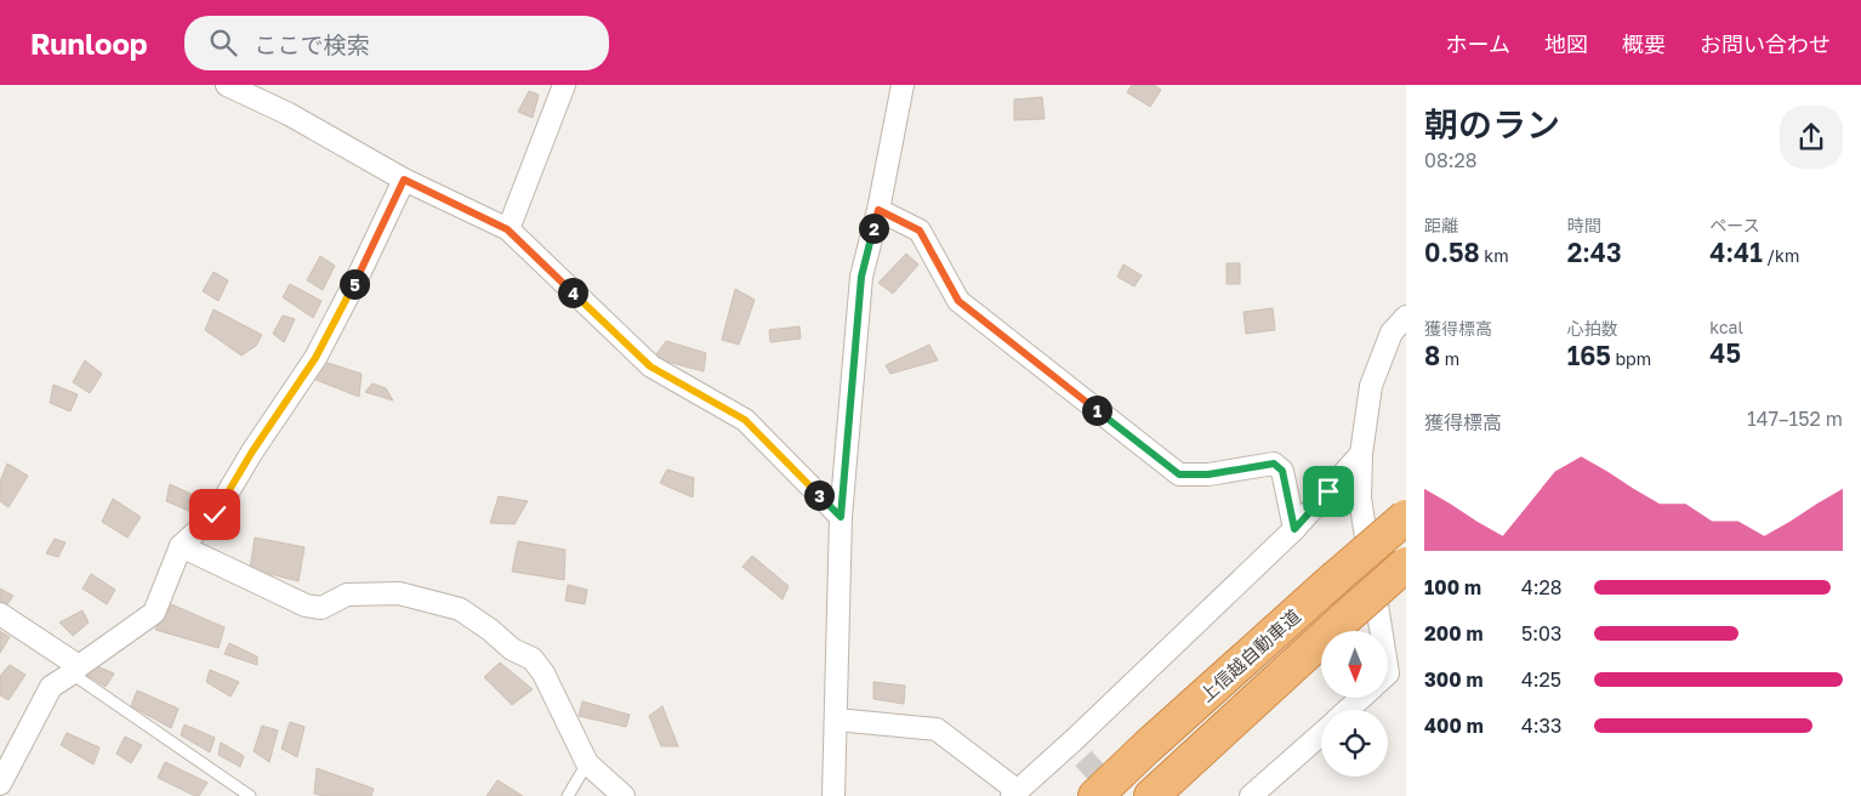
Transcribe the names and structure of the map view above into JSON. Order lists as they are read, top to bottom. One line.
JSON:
{"streets":{"highway":["上信越自動車道"]},"north":"bottom","page":{"header":"Runloop","search":"ここで検索","nav":["ホーム","地図","概要","お問い合わせ"],"heading":["朝のラン","08:28"],"stats":[["距離","0.58 km"],["時間","2:43"],["ペース","4:41 /km"],["獲得標高","8 m"],["心拍数","165 bpm"],["kcal","45"]],"pins":["2","5","4","1","3"],"chart":["獲得標高","147–152 m"],"list":[{"name":"100 m","note":"4:28"},{"name":"200 m","note":"5:03"},{"name":"300 m","note":"4:25"},{"name":"400 m","note":"4:33"}]}}
